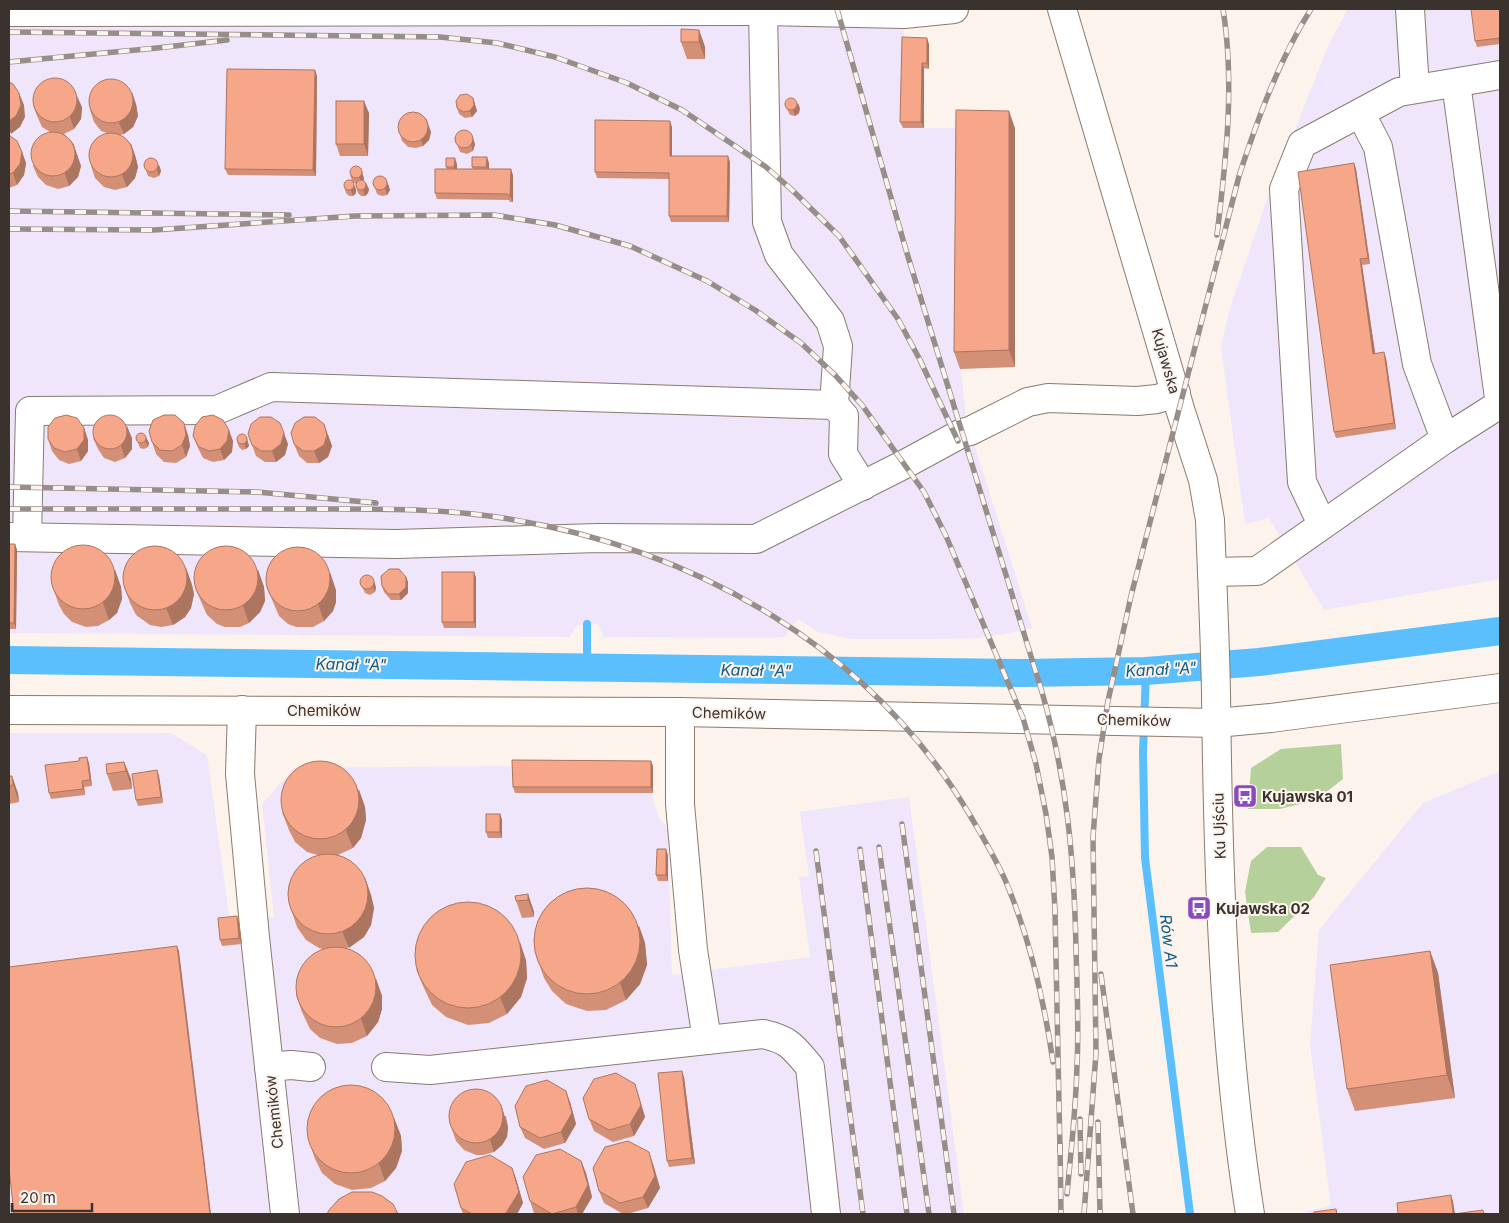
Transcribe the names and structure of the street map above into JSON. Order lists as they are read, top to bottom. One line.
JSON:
{"streets":{"street":["Kujawska","Chemików","Ku Ujściu"]},"crossings":[["Kujawska","Chemików"],["Kujawska","Ku Ujściu"],["Chemików","Ku Ujściu"]],"water":["Kanał \"A\"","Rów A1"],"places":{"bus stop":["Kujawska 01","Kujawska 02"]},"scale_bar":"20 m"}
